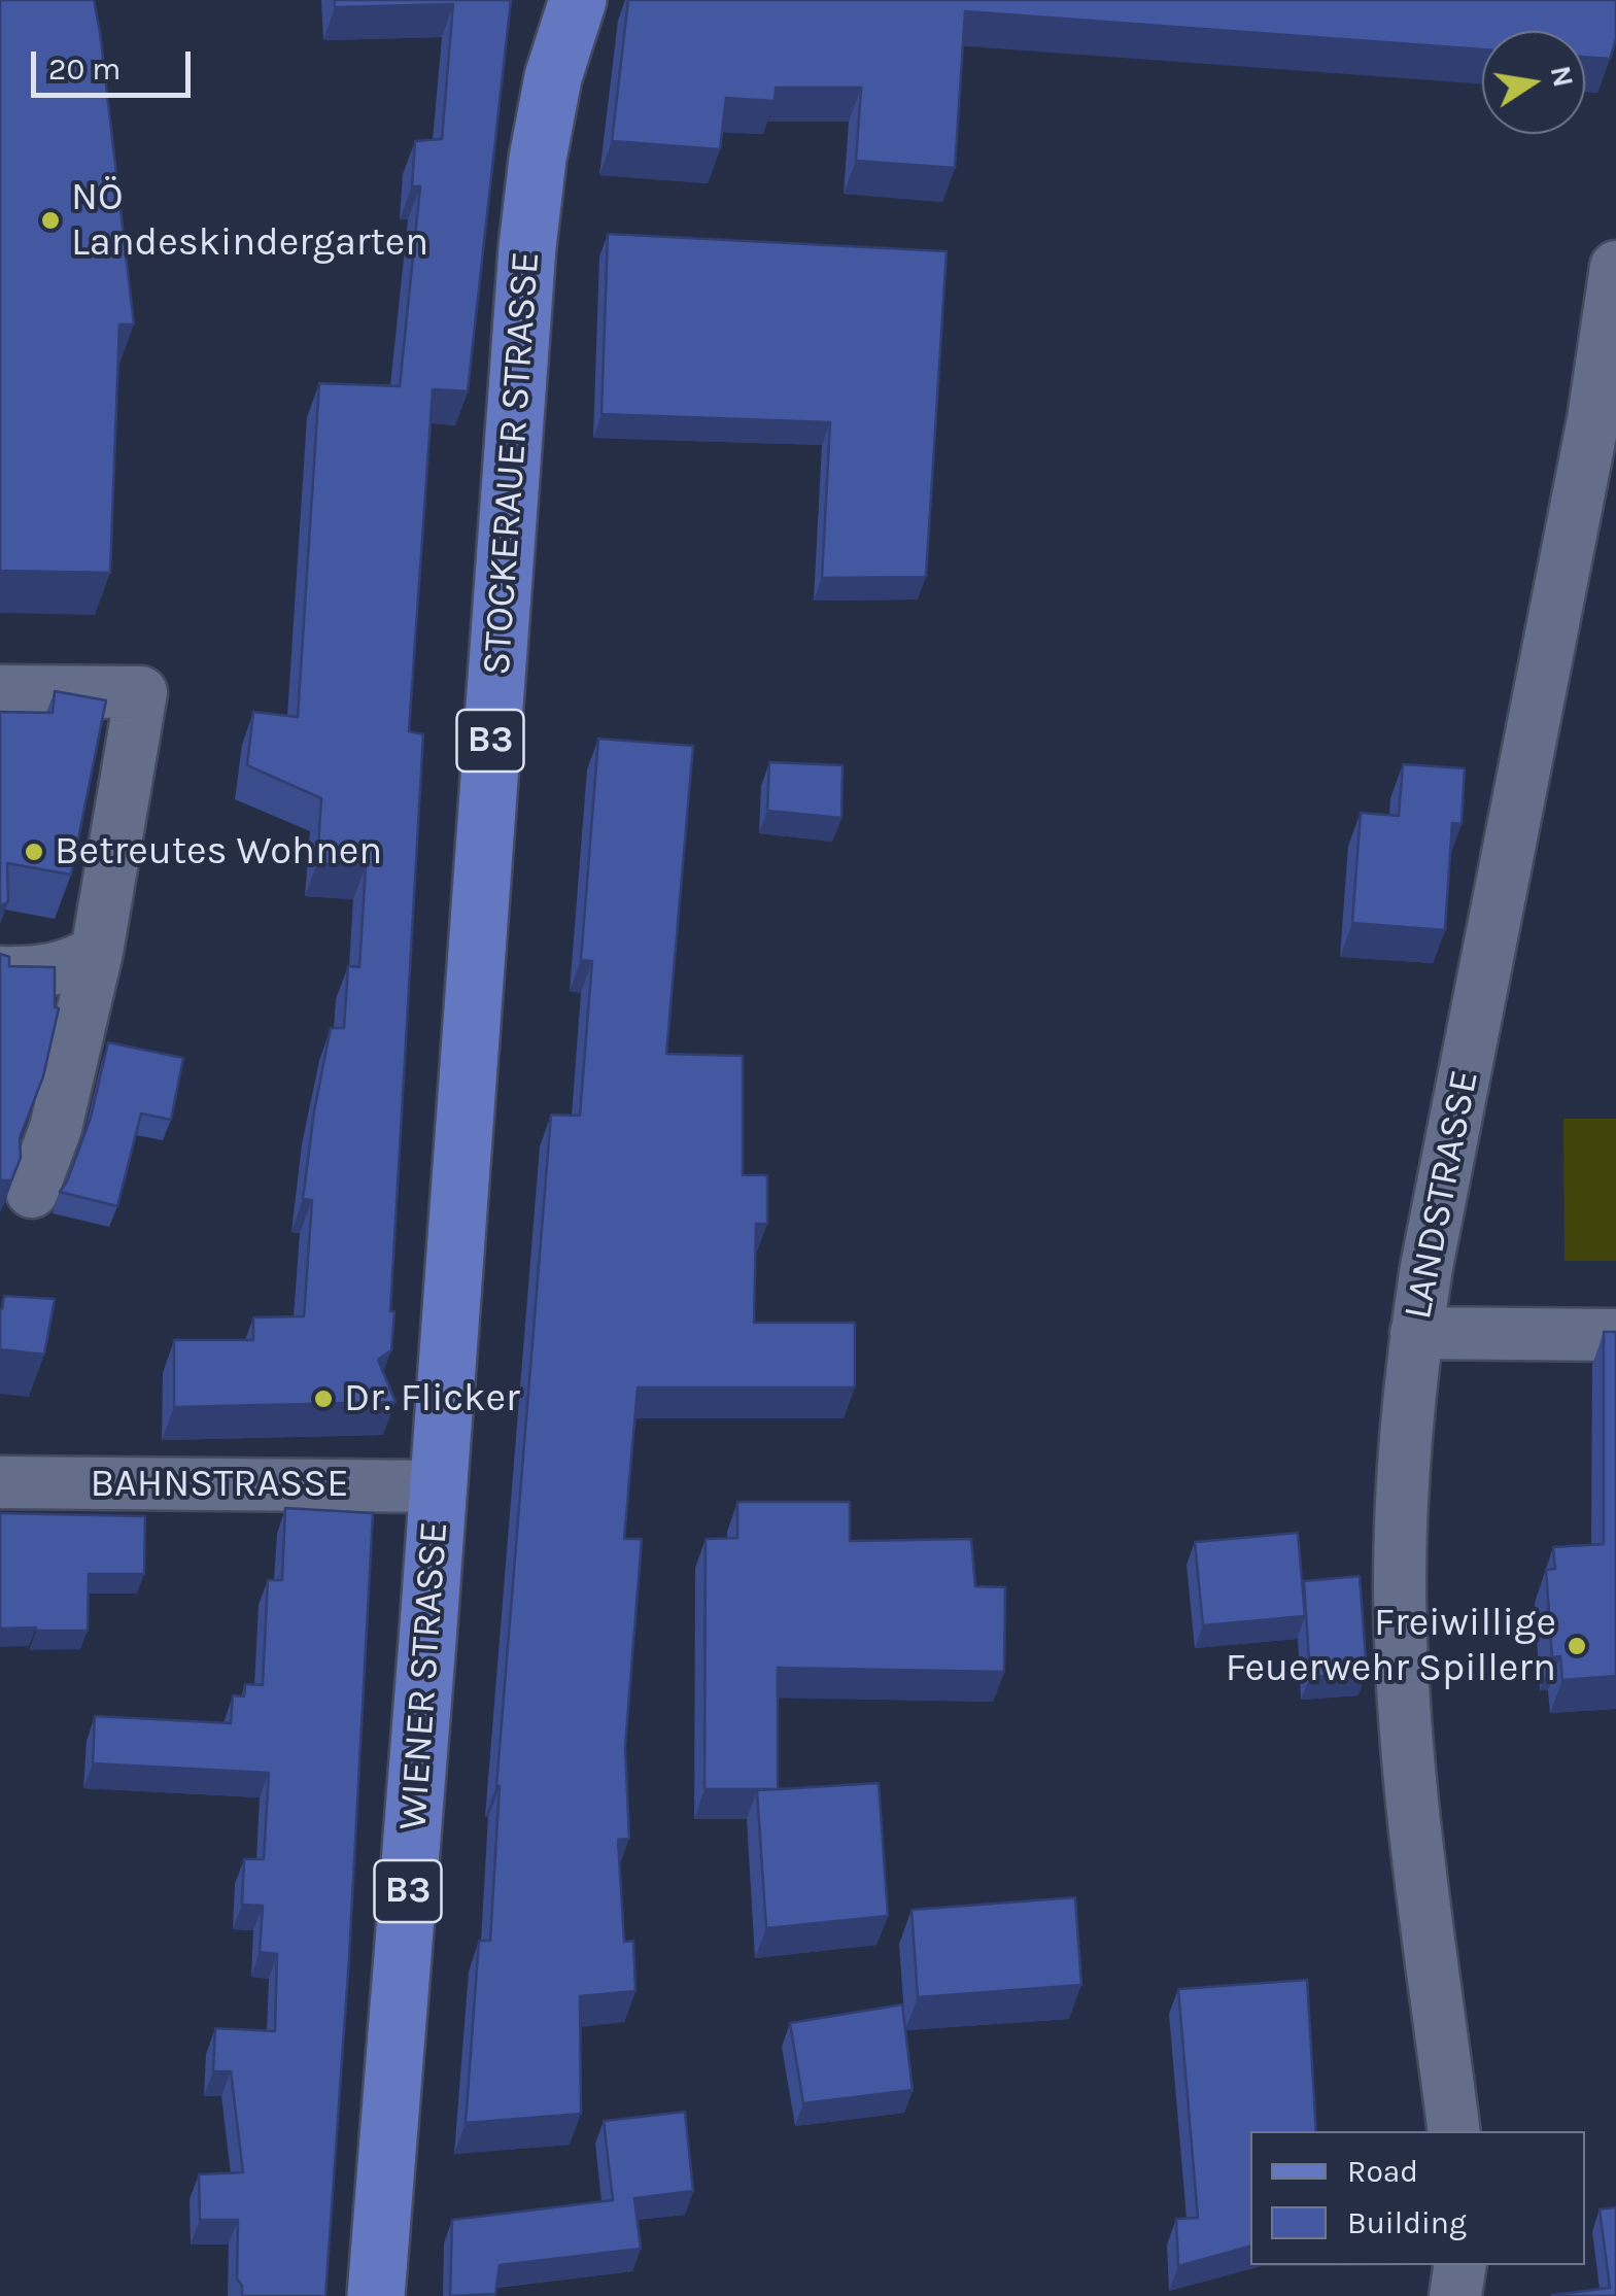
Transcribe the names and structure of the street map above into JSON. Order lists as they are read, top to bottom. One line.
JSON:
{"streets":{"main road":["STOCKERAUER STRASSE","B3","WIENER STRASSE"],"street":["LANDSTRASSE","BAHNSTRASSE"]},"crossings":[["STOCKERAUER STRASSE","BAHNSTRASSE"],["STOCKERAUER STRASSE","WIENER STRASSE"],["BAHNSTRASSE","WIENER STRASSE"]],"places":["NÖ Landeskindergarten","Betreutes Wohnen","Dr. Flicker","Freiwillige Feuerwehr Spillern"],"legend":["Road","Building"],"scale_bar":"20 m","north":"right"}
